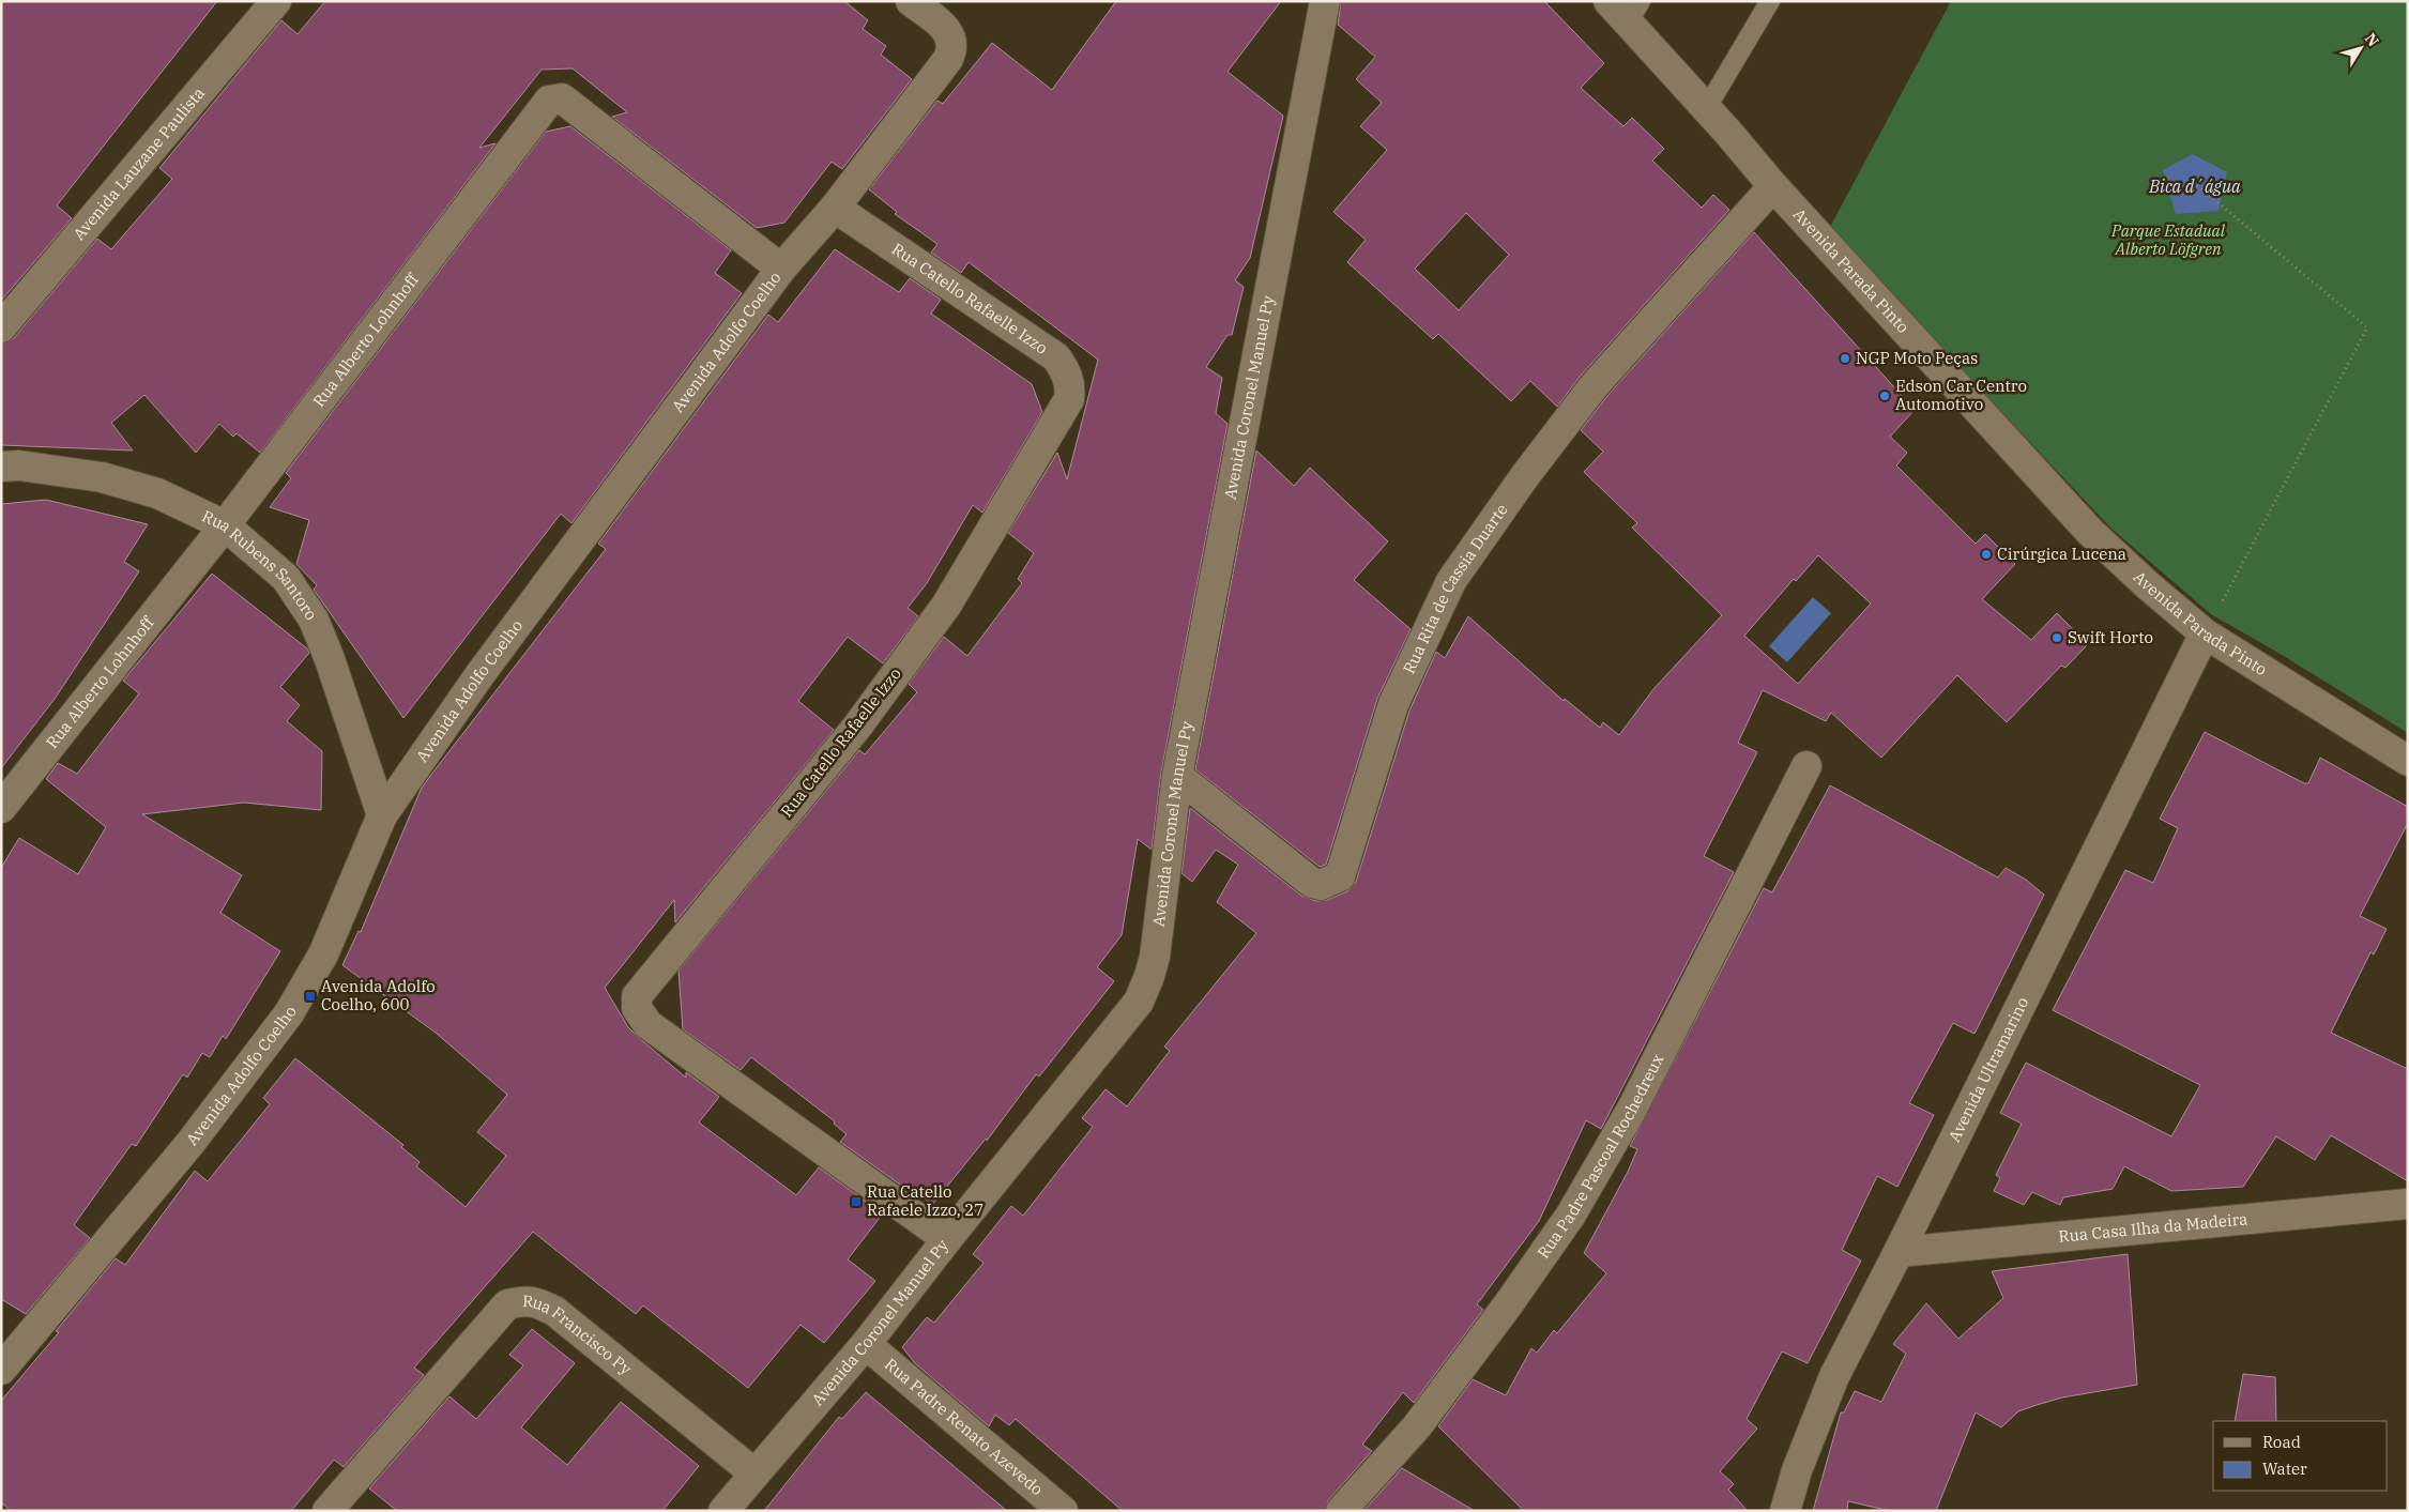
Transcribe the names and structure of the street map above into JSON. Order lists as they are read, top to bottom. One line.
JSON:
{"streets":{"street":["Avenida Lauzane Paulista","Avenida Parada Pinto","Rua Catello Rafaelle Izzo","Rua Alberto Lohnhoff","Avenida Adolfo Coelho","Avenida Coronel Manuel Py","Rua Rubens Santoro","Rua Rita de Cassia Duarte","Avenida Ultramarino","Rua Padre Pascoal Rochedreux","Rua Casa Ilha da Madeira","Rua Francisco Py","Rua Padre Renato Azevedo"]},"crossings":[["Avenida Parada Pinto","Rua Rita de Cassia Duarte"],["Avenida Parada Pinto","Avenida Ultramarino"],["Rua Catello Rafaelle Izzo","Avenida Adolfo Coelho"],["Rua Catello Rafaelle Izzo","Avenida Coronel Manuel Py"],["Rua Alberto Lohnhoff","Avenida Adolfo Coelho"],["Rua Alberto Lohnhoff","Rua Rubens Santoro"],["Avenida Adolfo Coelho","Rua Rubens Santoro"],["Avenida Coronel Manuel Py","Rua Rita de Cassia Duarte"],["Avenida Coronel Manuel Py","Rua Francisco Py"],["Avenida Coronel Manuel Py","Rua Padre Renato Azevedo"],["Avenida Ultramarino","Rua Casa Ilha da Madeira"]],"water":["Bica d´água"],"parks":["Parque Estadual Alberto Löfgren"],"places":{"other":["NGP Moto Peças","Edson Car Centro Automotivo","Cirúrgica Lucena","Swift Horto"],"transit":["Avenida Adolfo Coelho, 600","Rua Catello Rafaele Izzo, 27"]},"legend":["Road","Water"],"north":"top right"}
